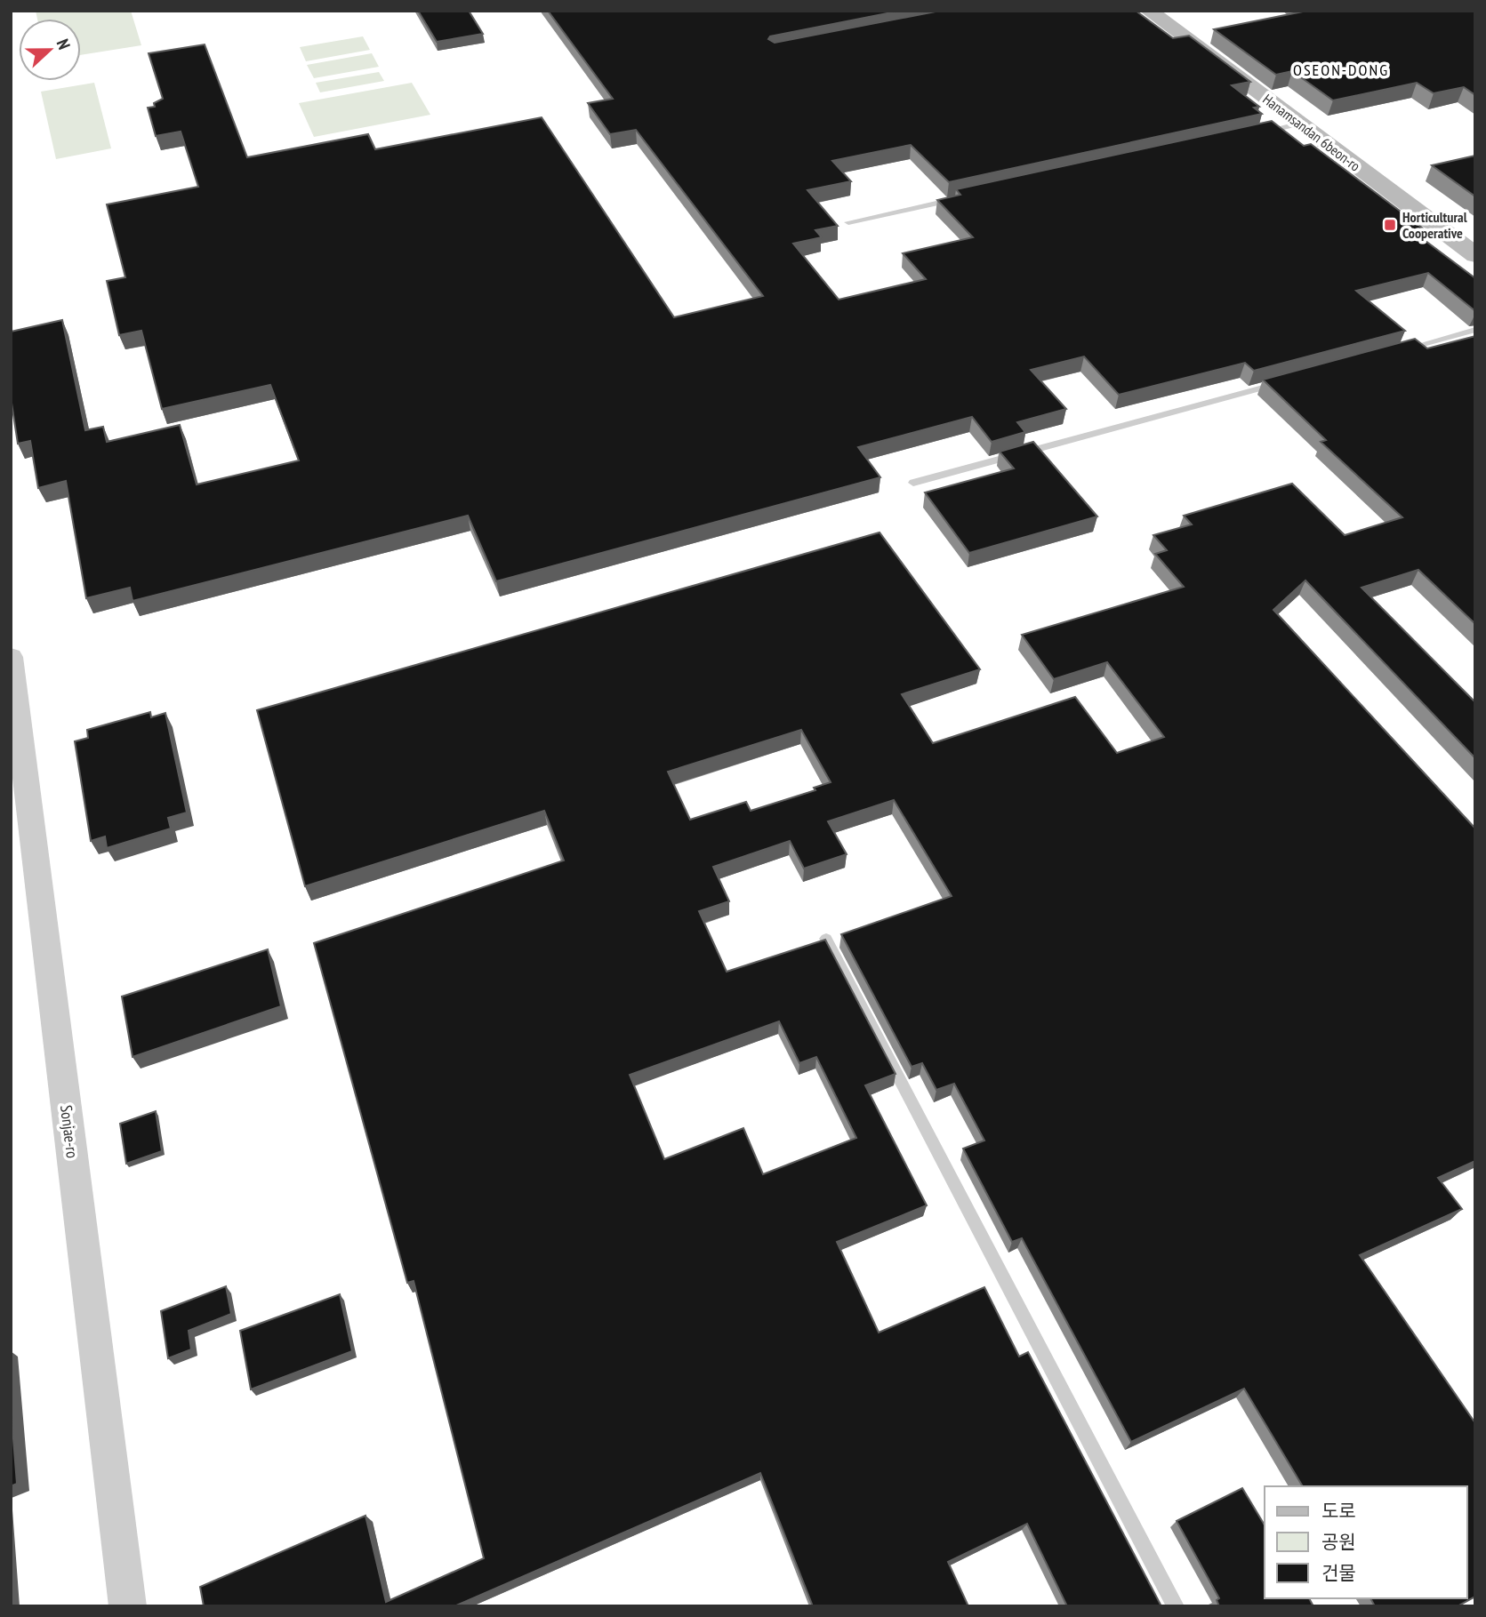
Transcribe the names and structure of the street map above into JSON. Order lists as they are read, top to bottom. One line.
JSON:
{"streets":{"street":["Hanamsandan 6beon-ro","Sonjae-ro"]},"districts":["OSEON-DONG"],"places":{"transit":["Horticultural Cooperative"]},"legend":["도로","공원","건물"],"north":"right"}
